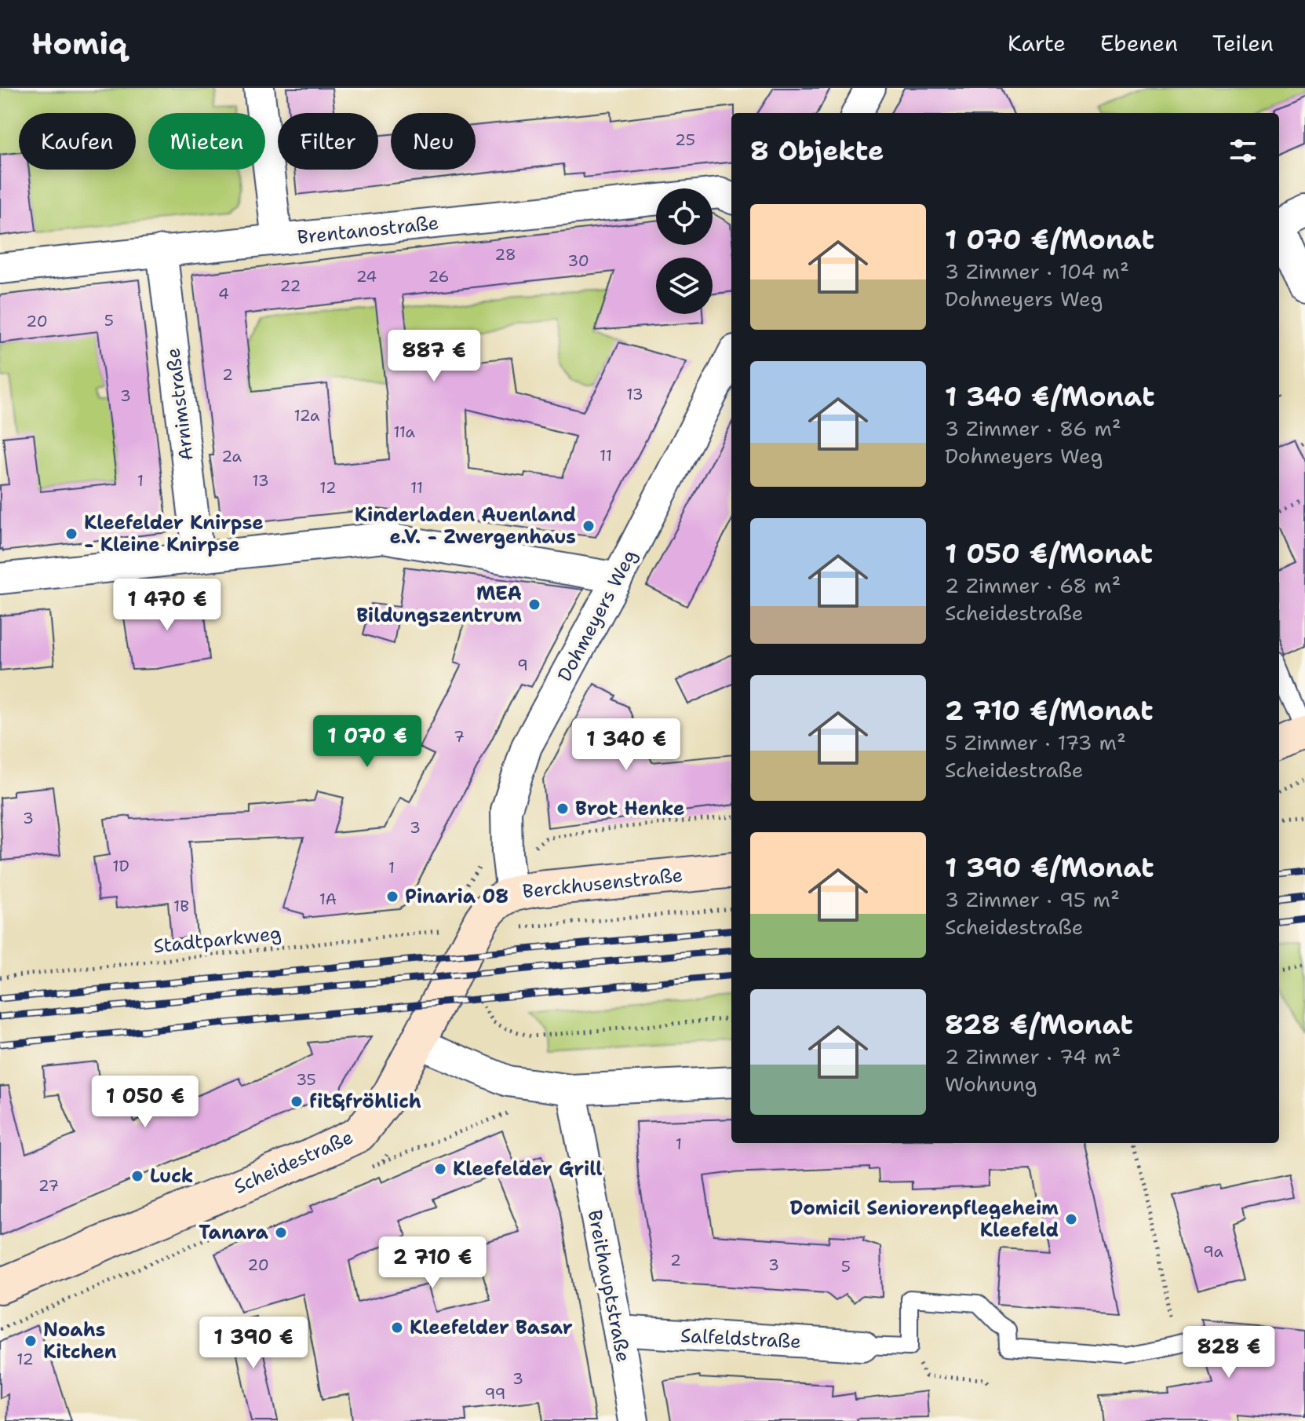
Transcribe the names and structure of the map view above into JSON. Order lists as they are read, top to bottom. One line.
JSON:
{"streets":{"street":["Brentanostraße","Arnimstraße","Dohmeyers Weg","Berckhusenstraße","Scheidestraße","Breithauptstraße","Salfeldstraße"],"path":["Stadtparkweg"]},"crossings":[["Brentanostraße","Arnimstraße"],["Dohmeyers Weg","Berckhusenstraße"],["Dohmeyers Weg","Scheidestraße"],["Berckhusenstraße","Scheidestraße"],["Breithauptstraße","Salfeldstraße"]],"places":["Kinderladen Auenland e.V. - Zwergenhaus","Kleefelder Knirpse - Kleine Knirpse","MEA Bildungszentrum","Brot Henke","Pinaria 08","fit&fröhlich","Kleefelder Grill","Luck","Domicil Seniorenpflegeheim Kleefeld","Tanara","Kleefelder Basar","Noahs Kitchen"],"house_numbers":["25","28","30","24","26","22","4","5","20","2","13","3","12a","11a","11","2a","1","13","12","11","9","7","3","3","1D","1","1A","1B","35","1","27","9a","2","20","3","5","12","3","99"],"page":{"header":"Homiq","nav":["Karte","Ebenen","Teilen"],"chip":["Kaufen","Mieten","Filter","Neu"],"heading":"8 Objekte","list":[{"name":"1 070 €/Monat","note":"3 Zimmer · 104 m² · Dohmeyers Weg"},{"name":"1 340 €/Monat","note":"3 Zimmer · 86 m² · Dohmeyers Weg"},{"name":"1 050 €/Monat","note":"2 Zimmer · 68 m² · Scheidestraße"},{"name":"2 710 €/Monat","note":"5 Zimmer · 173 m² · Scheidestraße"},{"name":"1 390 €/Monat","note":"3 Zimmer · 95 m² · Scheidestraße"},{"name":"828 €/Monat","note":"2 Zimmer · 74 m² · Wohnung"}],"price":["887 €","1 470 €","1 070 €","1 340 €","1 050 €","2 710 €","1 390 €","828 €"]}}
